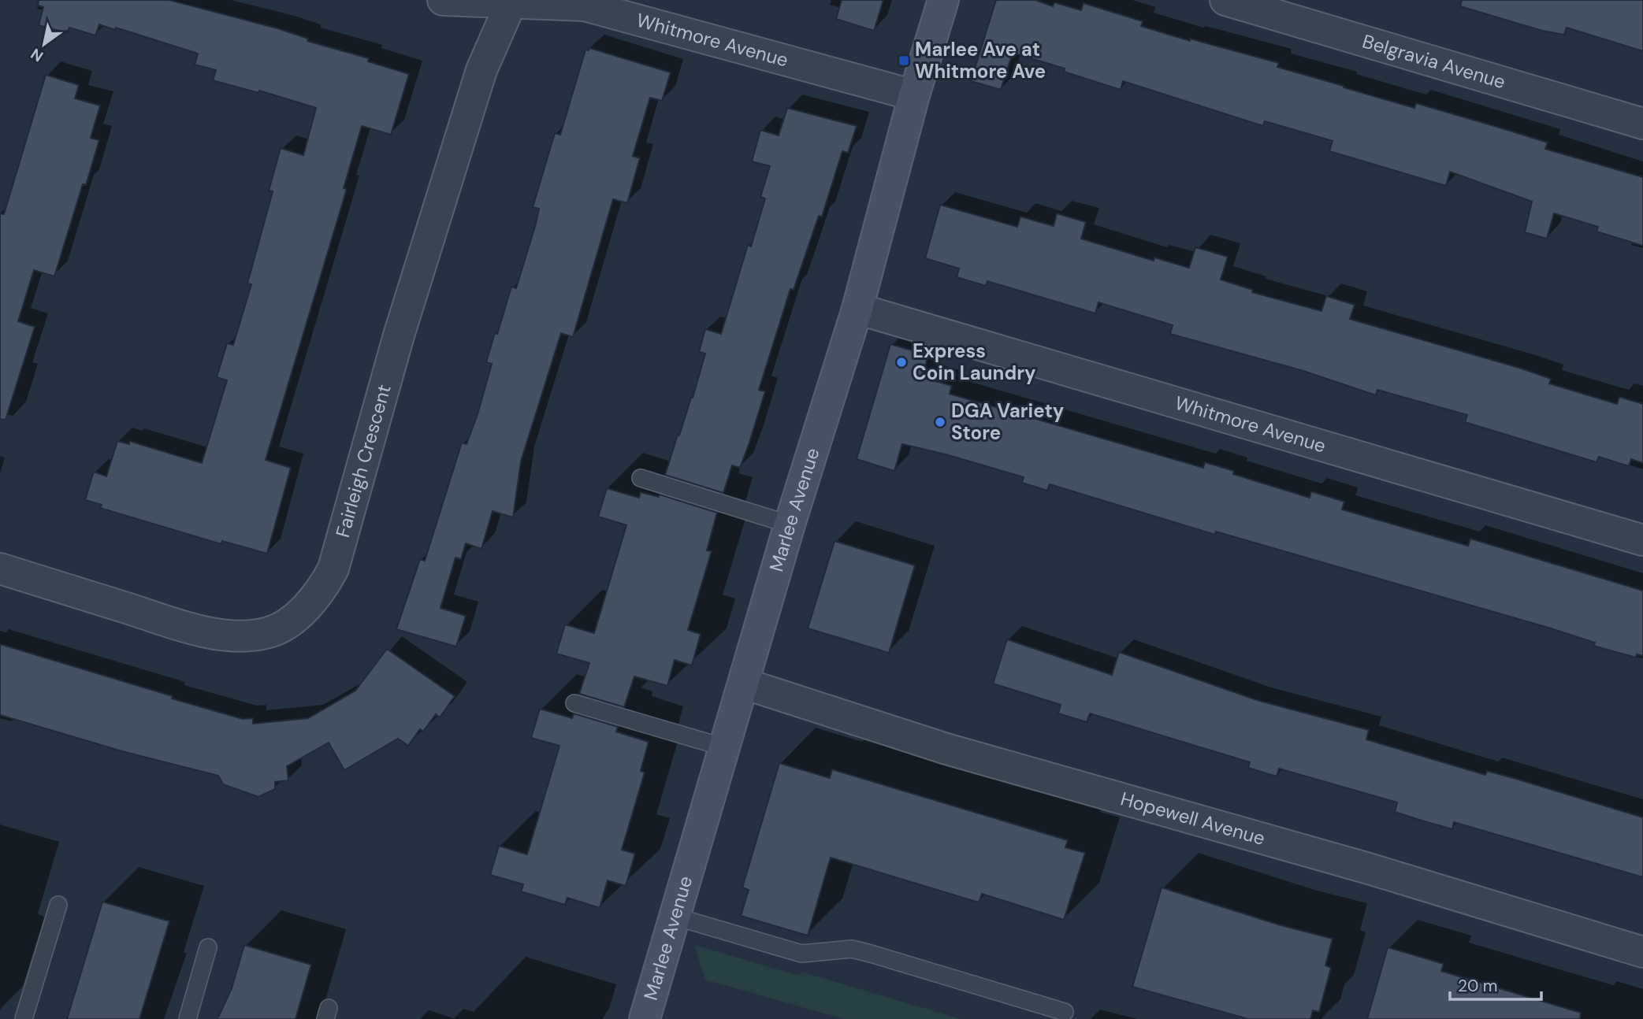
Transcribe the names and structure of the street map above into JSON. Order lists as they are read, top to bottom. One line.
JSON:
{"streets":{"street":["Whitmore Avenue","Belgravia Avenue","Fairleigh Crescent","Marlee Avenue","Hopewell Avenue"]},"crossings":[["Whitmore Avenue","Fairleigh Crescent"],["Whitmore Avenue","Marlee Avenue"],["Marlee Avenue","Hopewell Avenue"]],"places":{"transit":["Marlee Ave at Whitmore Ave"],"other":["Express Coin Laundry","DGA Variety Store"]},"scale_bar":"20 m","north":"bottom left"}
